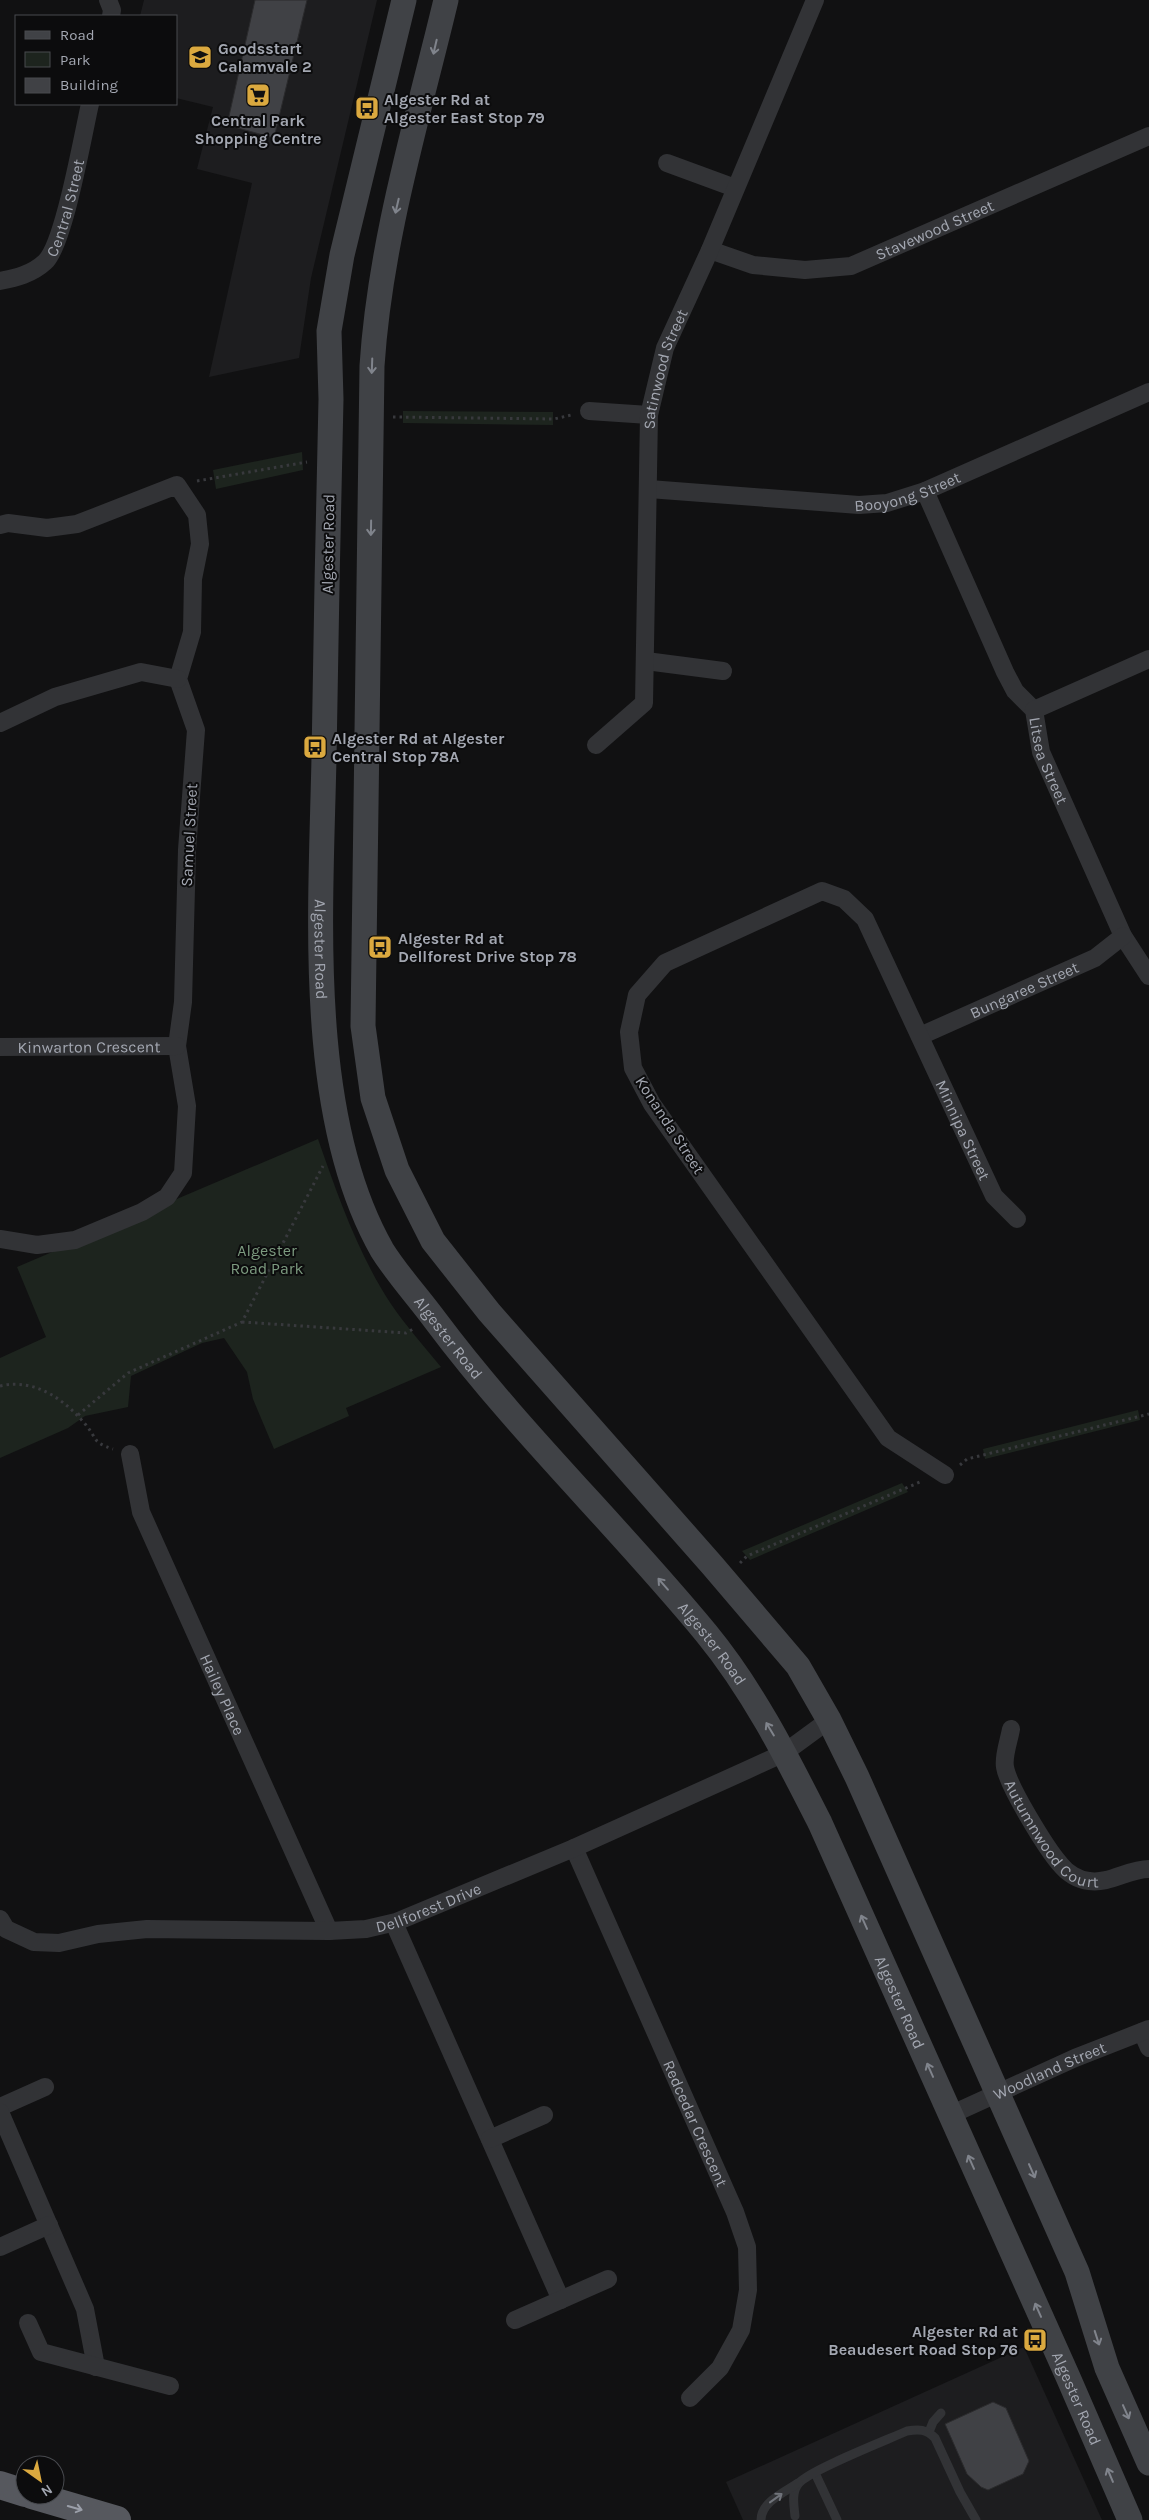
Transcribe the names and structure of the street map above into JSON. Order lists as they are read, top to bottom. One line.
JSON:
{"streets":{"main road":["Algester Road"],"street":["Central Street","Stavewood Street","Satinwood Street","Booyong Street","Litsea Street","Samuel Street","Bungaree Street","Kinwarton Crescent","Konanda Street","Minnipa Street","Hailey Place","Autumnwood Court","Dellforest Drive","Woodland Street","Redcedar Crescent"]},"crossings":[["Stavewood Street","Satinwood Street"],["Satinwood Street","Booyong Street"],["Booyong Street","Litsea Street"],["Algester Road","Dellforest Drive"],["Algester Road","Woodland Street"],["Litsea Street","Bungaree Street"],["Samuel Street","Kinwarton Crescent"],["Bungaree Street","Konanda Street"],["Bungaree Street","Minnipa Street"],["Konanda Street","Minnipa Street"],["Hailey Place","Dellforest Drive"],["Dellforest Drive","Redcedar Crescent"]],"parks":["Algester Road Park"],"places":{"school or university":["Goodsstart Calamvale 2"],"supermarket":["Central Park Shopping Centre"],"bus stop":["Algester Rd at Algester East Stop 79","Algester Rd at Algester Central Stop 78A","Algester Rd at Dellforest Drive Stop 78","Algester Rd at Beaudesert Road Stop 76"]},"legend":["Road","Park","Building"],"north":"bottom right"}
